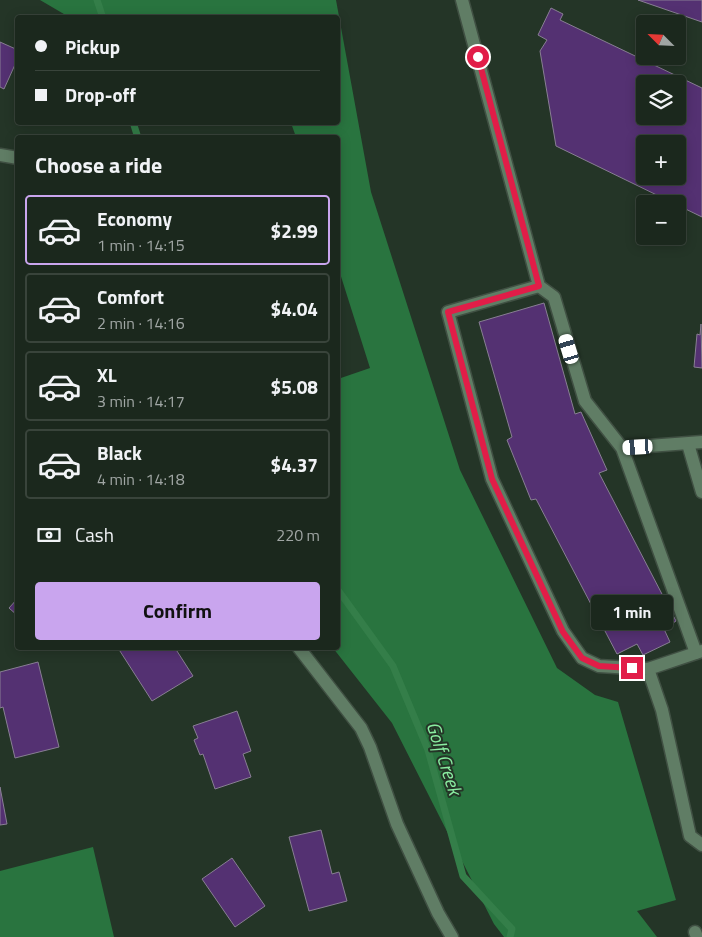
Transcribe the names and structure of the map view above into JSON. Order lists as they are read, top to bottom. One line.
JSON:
{"water":["Golf Creek"],"north":"top left","page":{"map_buttons":["+","−"],"banner":["Pickup","Drop-off"],"heading":"Choose a ride","list":[{"name":"Economy","note":"1 min · 14:15","value":"$2.99"},{"name":"Comfort","note":"2 min · 14:16","value":"$4.04"},{"name":"XL","note":"3 min · 14:17","value":"$5.08"},{"name":"Black","note":"4 min · 14:18","value":"$4.37"}],"pay":["Cash","220 m"],"buttons":"Confirm","bubble":"1 min"}}
